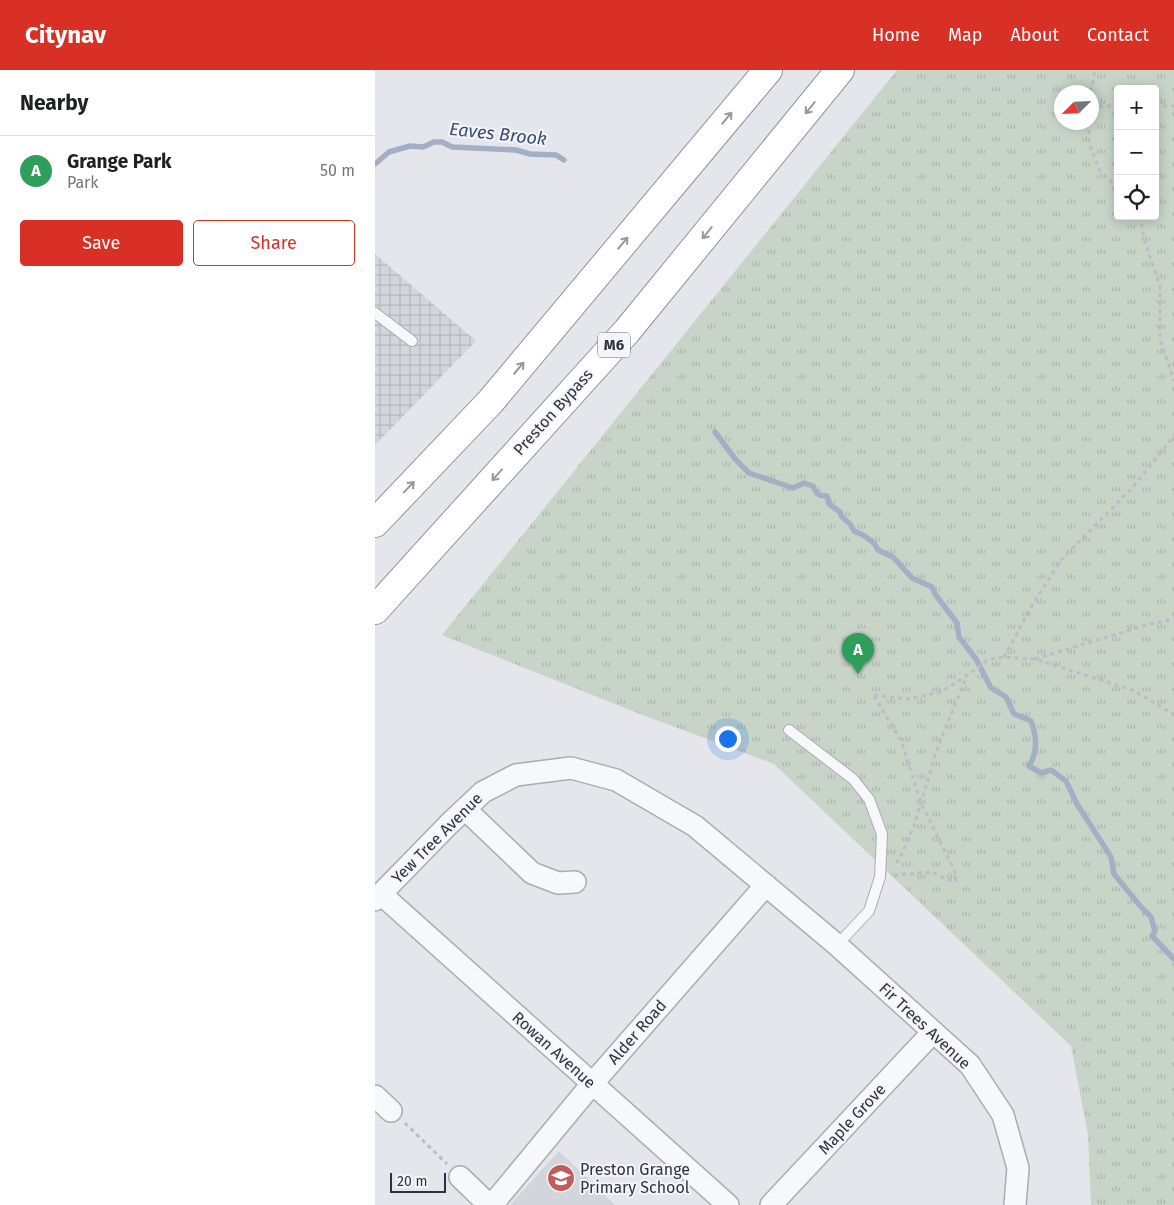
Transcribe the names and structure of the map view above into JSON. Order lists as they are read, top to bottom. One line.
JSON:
{"streets":{"highway":["M6","Preston Bypass"],"street":["Yew Tree Avenue","Fir Trees Avenue","Alder Road","Rowan Avenue","Maple Grove"]},"crossings":[["Yew Tree Avenue","Fir Trees Avenue"],["Yew Tree Avenue","Alder Road"],["Yew Tree Avenue","Rowan Avenue"],["Fir Trees Avenue","Alder Road"],["Fir Trees Avenue","Maple Grove"],["Alder Road","Rowan Avenue"]],"water":["Eaves Brook"],"places":{"school or university":["Preston Grange Primary School"]},"scale_bar":"20 m","north":"bottom left","page":{"header":"Citynav","nav":["Home","Map","About","Contact"],"heading":"Nearby","map_buttons":["+","−"],"list":[{"mark":"A","name":"Grange Park","note":"Park","value":"50 m"}],"buttons":["Save","Share"],"pins":"A","scale":"20 m"}}
